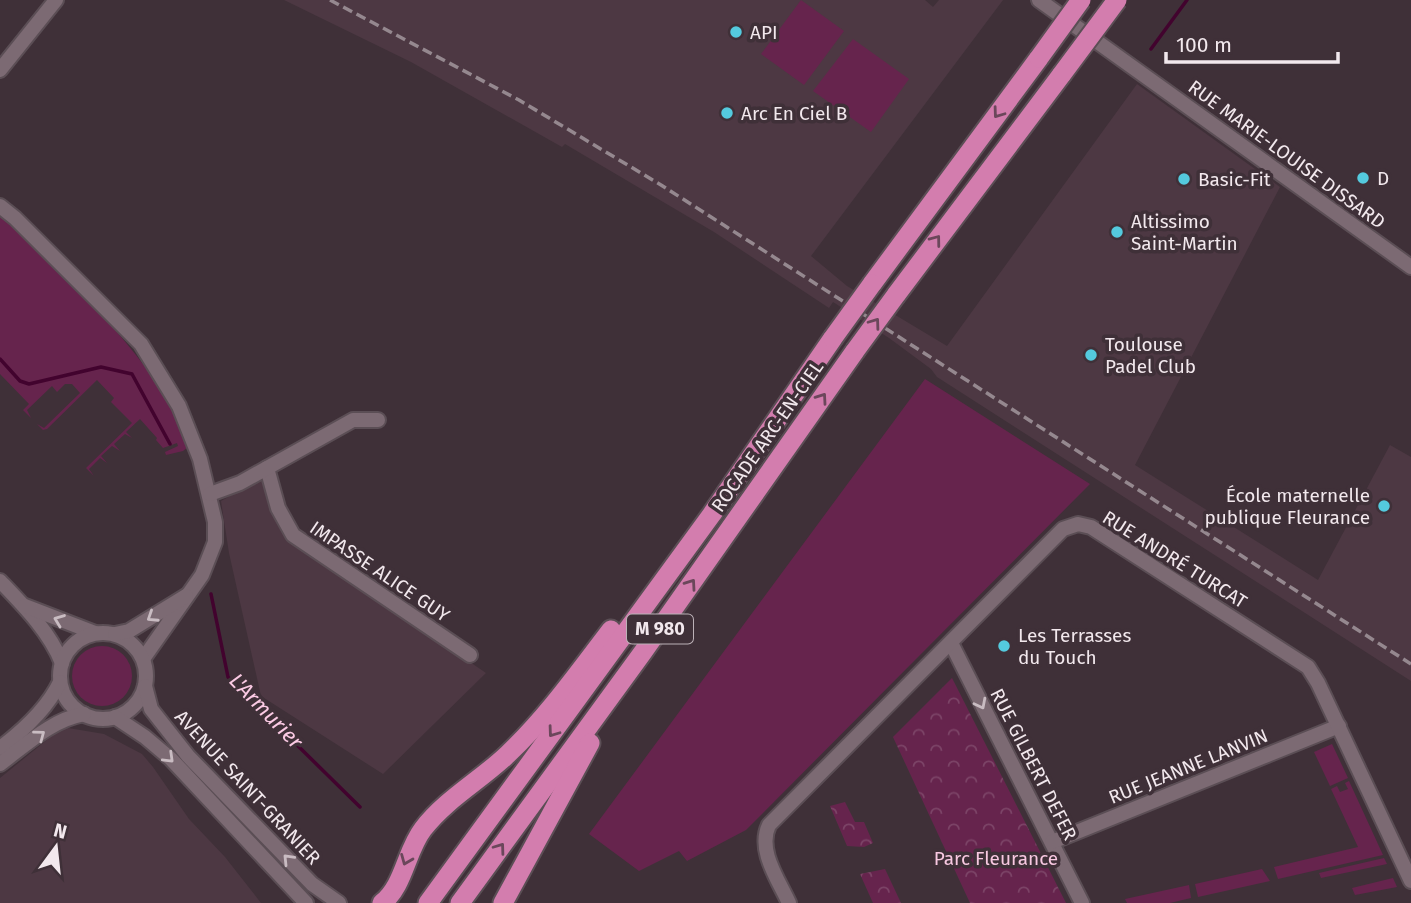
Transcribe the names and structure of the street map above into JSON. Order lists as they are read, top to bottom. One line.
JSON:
{"streets":{"highway":["ROCADE ARC-EN-CIEL","M 980"],"street":["RUE MARIE-LOUISE DISSARD","RUE ANDRÉ TURCAT","IMPASSE ALICE GUY","RUE GILBERT DEFER","RUE JEANNE LANVIN","AVENUE SAINT-GRANIER"]},"crossings":[["RUE ANDRÉ TURCAT","RUE GILBERT DEFER"],["RUE ANDRÉ TURCAT","RUE JEANNE LANVIN"],["RUE GILBERT DEFER","RUE JEANNE LANVIN"]],"one_way":["RUE GILBERT DEFER"],"water":["L'Armurier"],"parks":["Parc Fleurance"],"places":["API","Arc En Ciel B","D","Basic-Fit","Altissimo Saint-Martin","Toulouse Padel Club","École maternelle publique Fleurance","Les Terrasses du Touch"],"scale_bar":"100 m","north":"top"}
